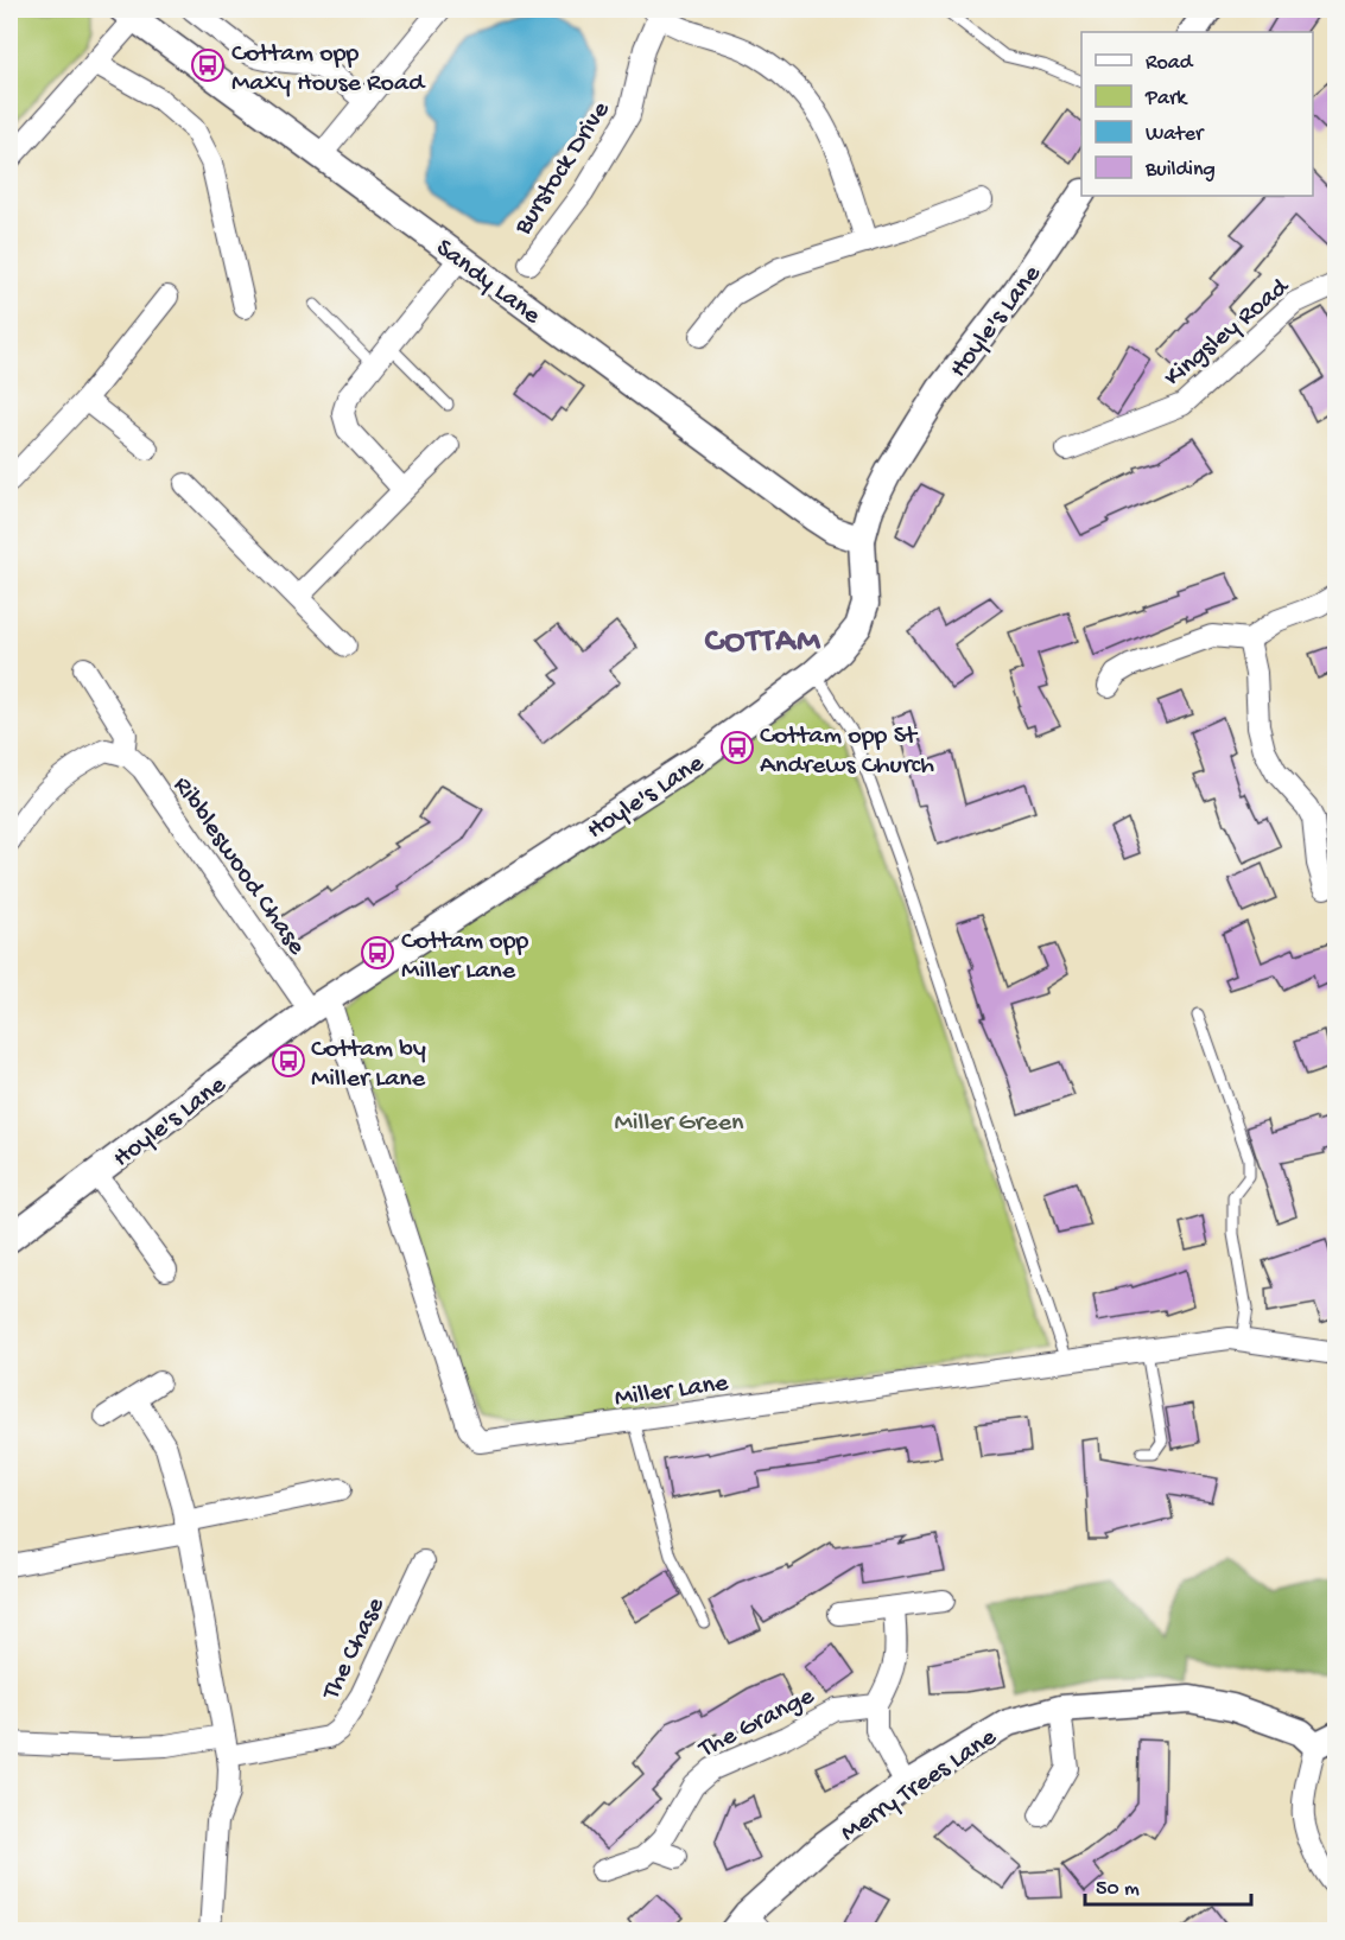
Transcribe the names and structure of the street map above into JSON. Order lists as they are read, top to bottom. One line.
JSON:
{"streets":{"street":["Burstock Drive","Sandy Lane","Hoyle's Lane","Kingsley Road","Ribbleswood Chase","Miller Lane","The Chase","The Grange","Merry Trees Lane"]},"crossings":[["Sandy Lane","Hoyle's Lane"],["Hoyle's Lane","Ribbleswood Chase"],["Hoyle's Lane","Miller Lane"],["Ribbleswood Chase","Miller Lane"]],"districts":["COTTAM"],"parks":["Miller Green"],"places":{"bus stop":["Cottam opp Maxy House Road","Cottam opp St Andrews Church","Cottam opp Miller Lane","Cottam by Miller Lane"]},"legend":["Road","Park","Water","Building"],"scale_bar":"50 m"}
